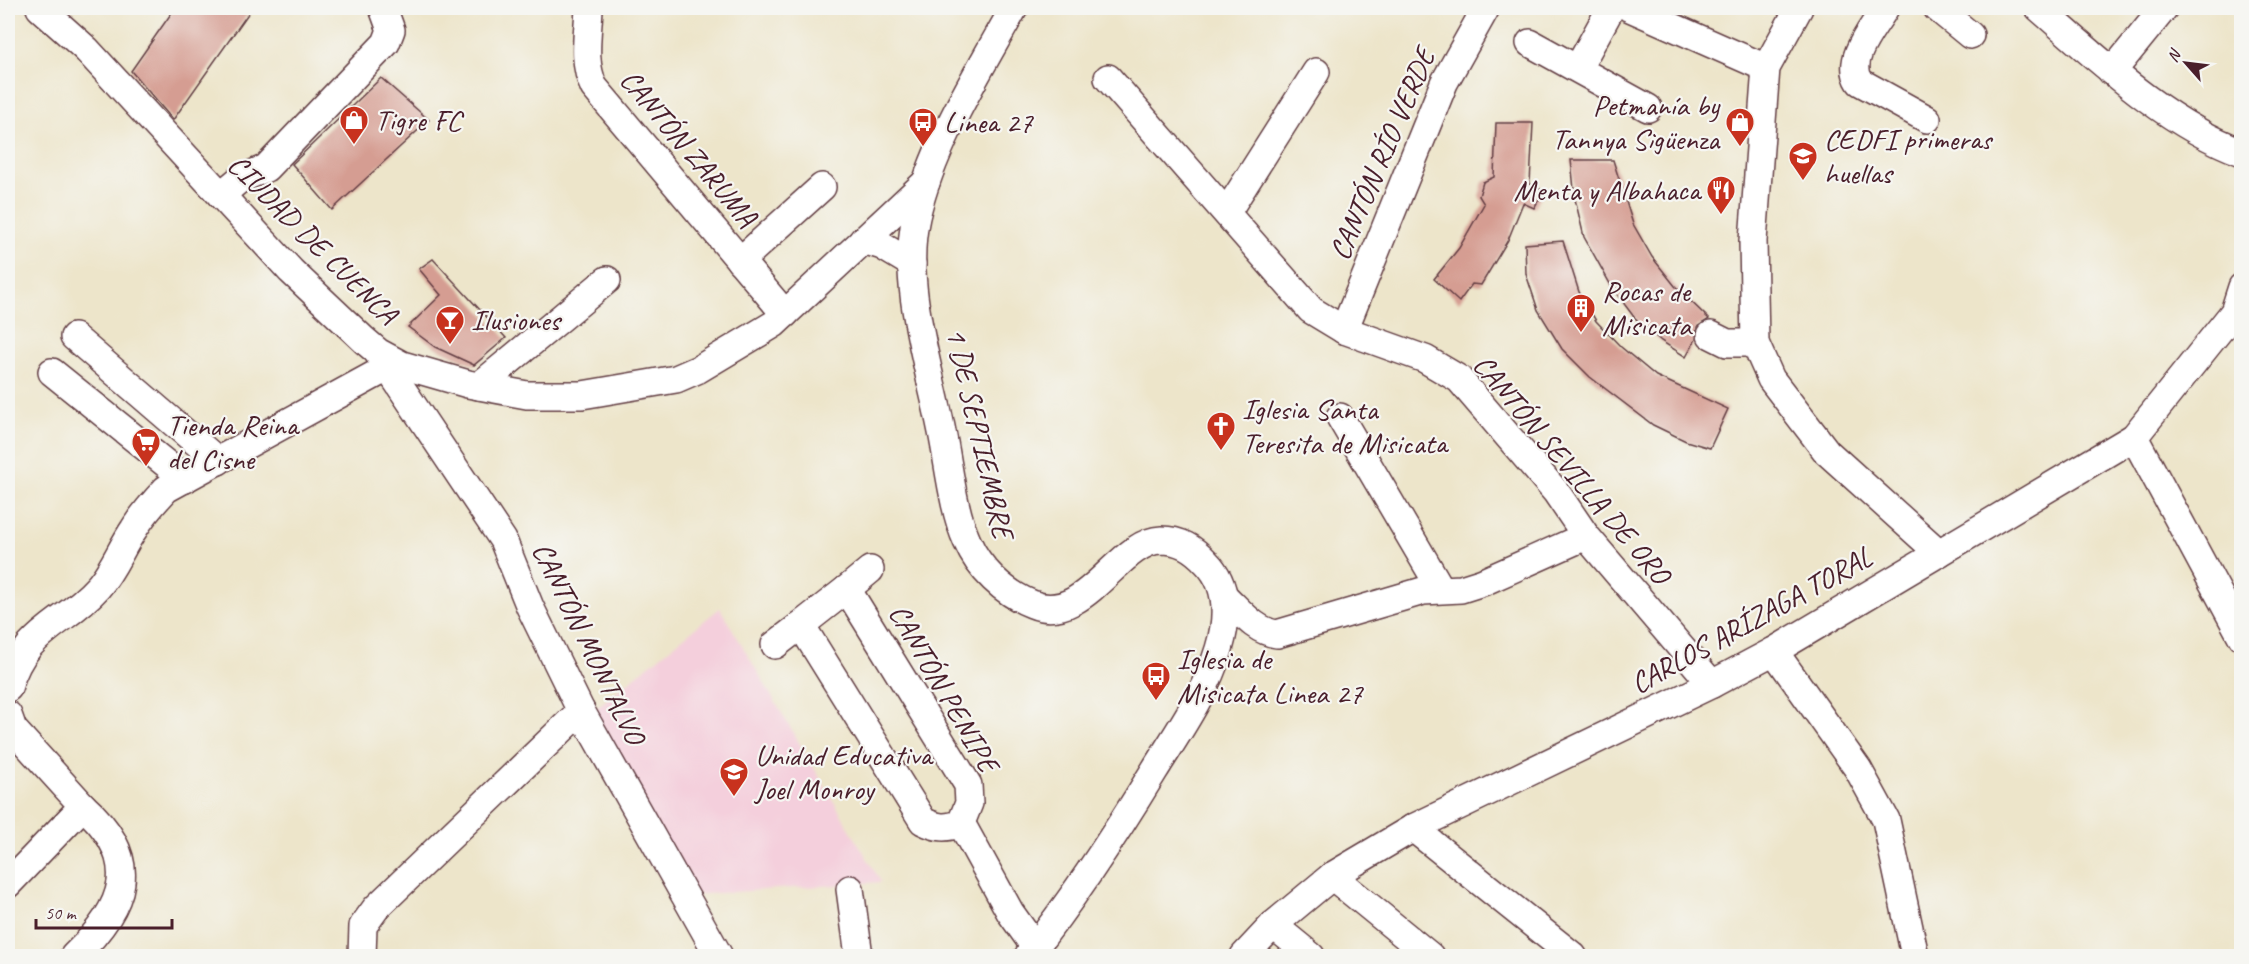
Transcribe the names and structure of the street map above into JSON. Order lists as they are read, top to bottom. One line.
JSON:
{"streets":{"street":["CANTÓN ZARUMA","CANTÓN RÍO VERDE","CIUDAD DE CUENCA","1 DE SEPTIEMBRE","CANTÓN SEVILLA DE ORO","CARLOS ARÍZAGA TORAL","CANTÓN MONTALVO","CANTÓN PENIPE"]},"crossings":[["CANTÓN ZARUMA","CIUDAD DE CUENCA"],["CANTÓN RÍO VERDE","CANTÓN SEVILLA DE ORO"],["CIUDAD DE CUENCA","1 DE SEPTIEMBRE"],["CIUDAD DE CUENCA","CANTÓN MONTALVO"],["CANTÓN SEVILLA DE ORO","CARLOS ARÍZAGA TORAL"]],"places":{"shop":["Tigre FC","Petmanía by Tannya Sigüenza"],"bus stop":["Linea 27","Iglesia de Misicata Linea 27"],"school or university":["CEDFI primeras huellas","Unidad Educativa Joel Monroy"],"restaurant":["Menta y Albahaca"],"building":["Rocas de Misicata"],"bar":["Ilusiones"],"church":["Iglesia Santa Teresita de Misicata"],"supermarket":["Tienda Reina del Cisne"]},"scale_bar":"50 m","north":"top left"}
